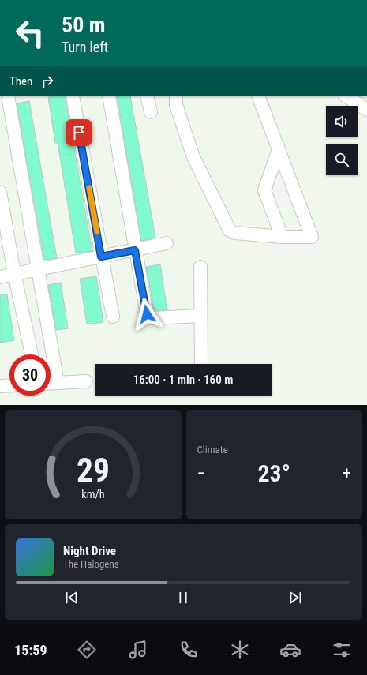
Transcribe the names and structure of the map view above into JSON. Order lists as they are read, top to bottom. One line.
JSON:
{"page":{"turn":["50 m","Turn left"],"then":"Then","limit":"30","trip":"16:00 · 1 min · 160 m","tile":"Climate","heat":["−","23°","+"],"song":["Night Drive","The Halogens"],"tabs":"15:59","gauge":["29","km/h"]}}
